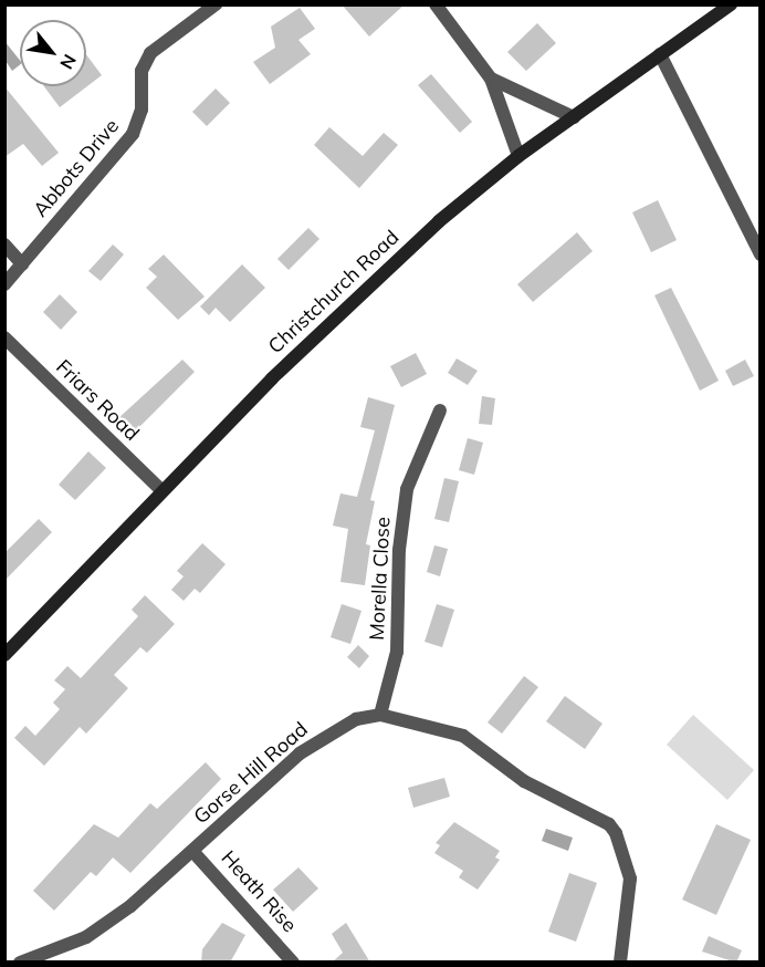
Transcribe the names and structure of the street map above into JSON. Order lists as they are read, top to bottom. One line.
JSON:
{"streets":{"main road":["Christchurch Road"],"street":["Abbots Drive","Friars Road","Morella Close","Gorse Hill Road","Heath Rise"]},"crossings":[["Christchurch Road","Friars Road"],["Morella Close","Gorse Hill Road"],["Gorse Hill Road","Heath Rise"]],"north":"bottom right"}
